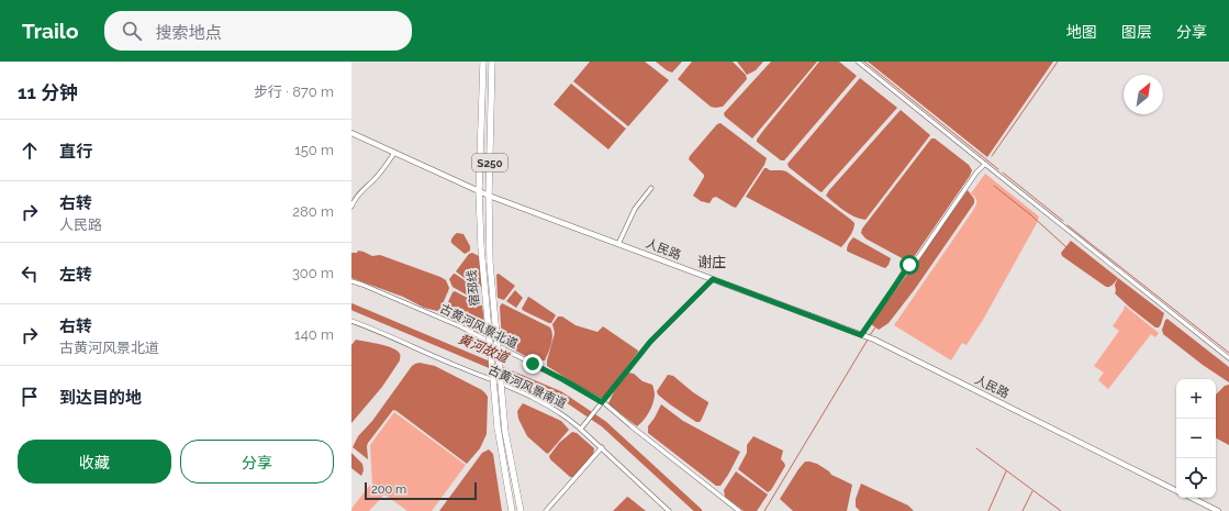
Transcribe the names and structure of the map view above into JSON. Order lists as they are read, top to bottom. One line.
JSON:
{"streets":{"main road":["S250","宿邳线"],"street":["人民路","古黄河风景北道","古黄河风景南道"]},"crossings":[["人民路","宿邳线"]],"districts":["谢庄"],"water":["黄河故道"],"scale_bar":"200 m","north":"top right","page":{"header":"Trailo","search":"搜索地点","nav":["地图","图层","分享"],"heading":["11 分钟","步行 · 870 m"],"list":[["直行","150 m"],["右转","人民路","280 m"],["左转","300 m"],["右转","古黄河风景北道","140 m"],"到达目的地"],"map_buttons":["+","−"],"buttons":["收藏","分享"],"scale":"200 m"}}
